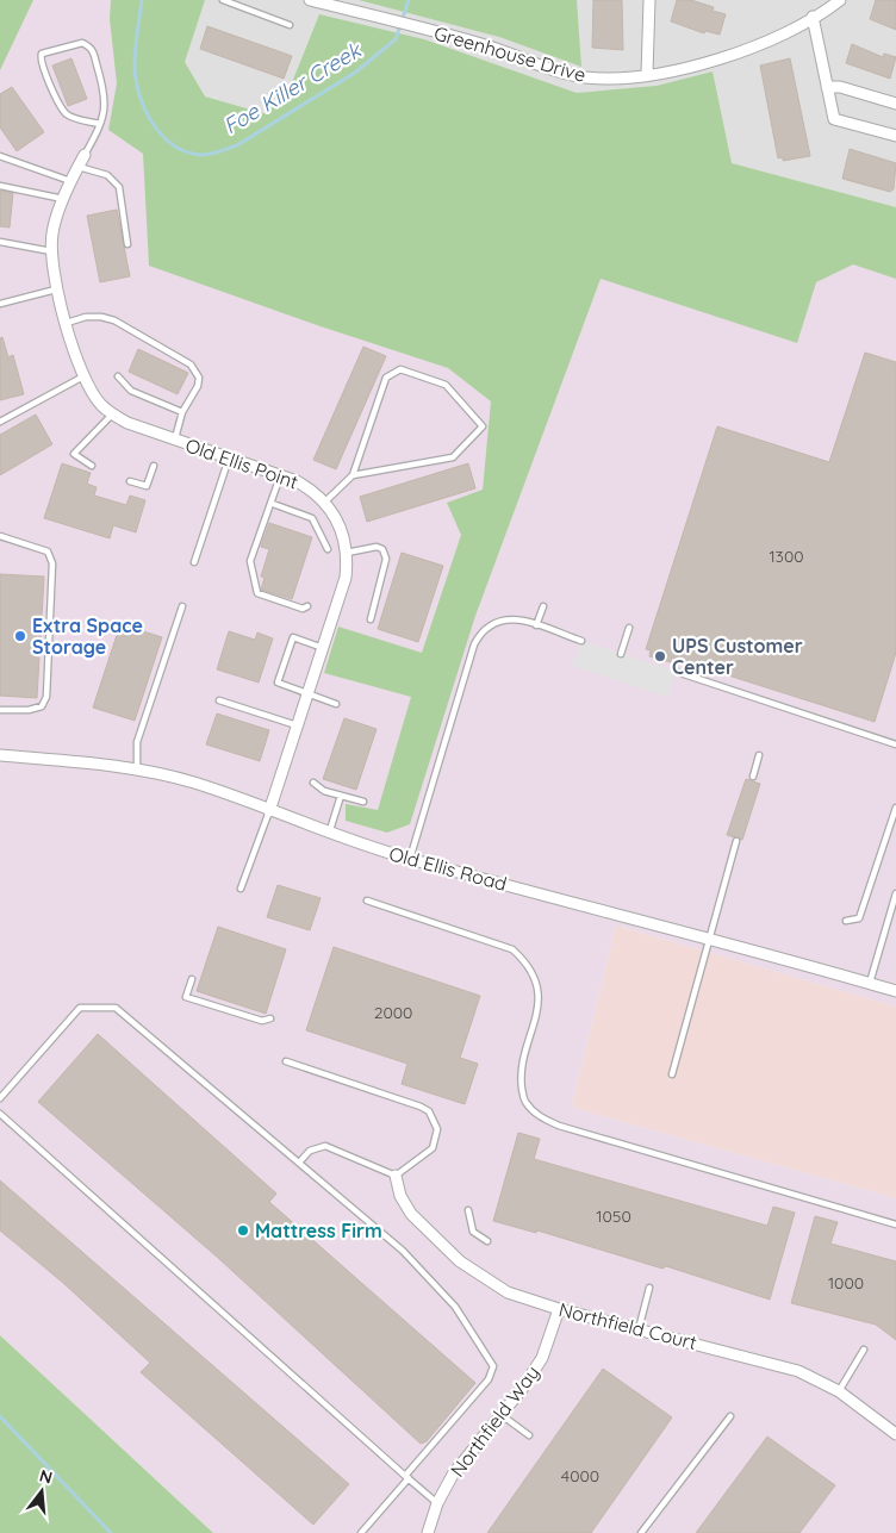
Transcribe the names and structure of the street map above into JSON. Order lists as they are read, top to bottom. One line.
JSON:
{"streets":{"street":["Greenhouse Drive","Old Ellis Point","Old Ellis Road","Northfield Court","Northfield Way"]},"crossings":[["Old Ellis Point","Old Ellis Road"],["Northfield Court","Northfield Way"]],"water":["Foe Killer Creek"],"places":["Extra Space Storage","UPS Customer Center","Mattress Firm"],"house_numbers":["1300","2000","1050","1000","4000"],"north":"top"}
